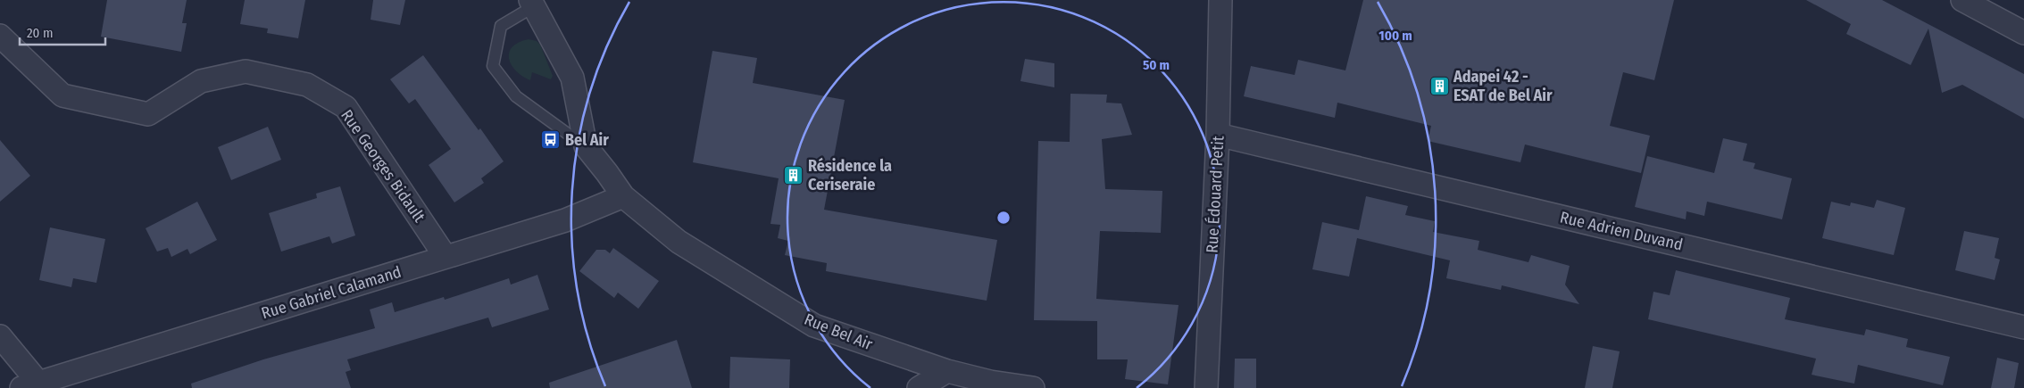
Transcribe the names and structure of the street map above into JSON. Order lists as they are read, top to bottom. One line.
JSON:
{"streets":{"street":["Rue Georges Bidault","Rue Édouard Petit","Rue Adrien Duvand","Rue Gabriel Calamand","Rue Bel Air"]},"crossings":[["Rue Georges Bidault","Rue Gabriel Calamand"],["Rue Édouard Petit","Rue Adrien Duvand"],["Rue Gabriel Calamand","Rue Bel Air"]],"places":{"building":["Adapei 42 - ESAT de Bel Air","Résidence la Ceriseraie"],"bus stop":["Bel Air"]},"scale_bar":"20 m","rings":["100 m","50 m"]}
